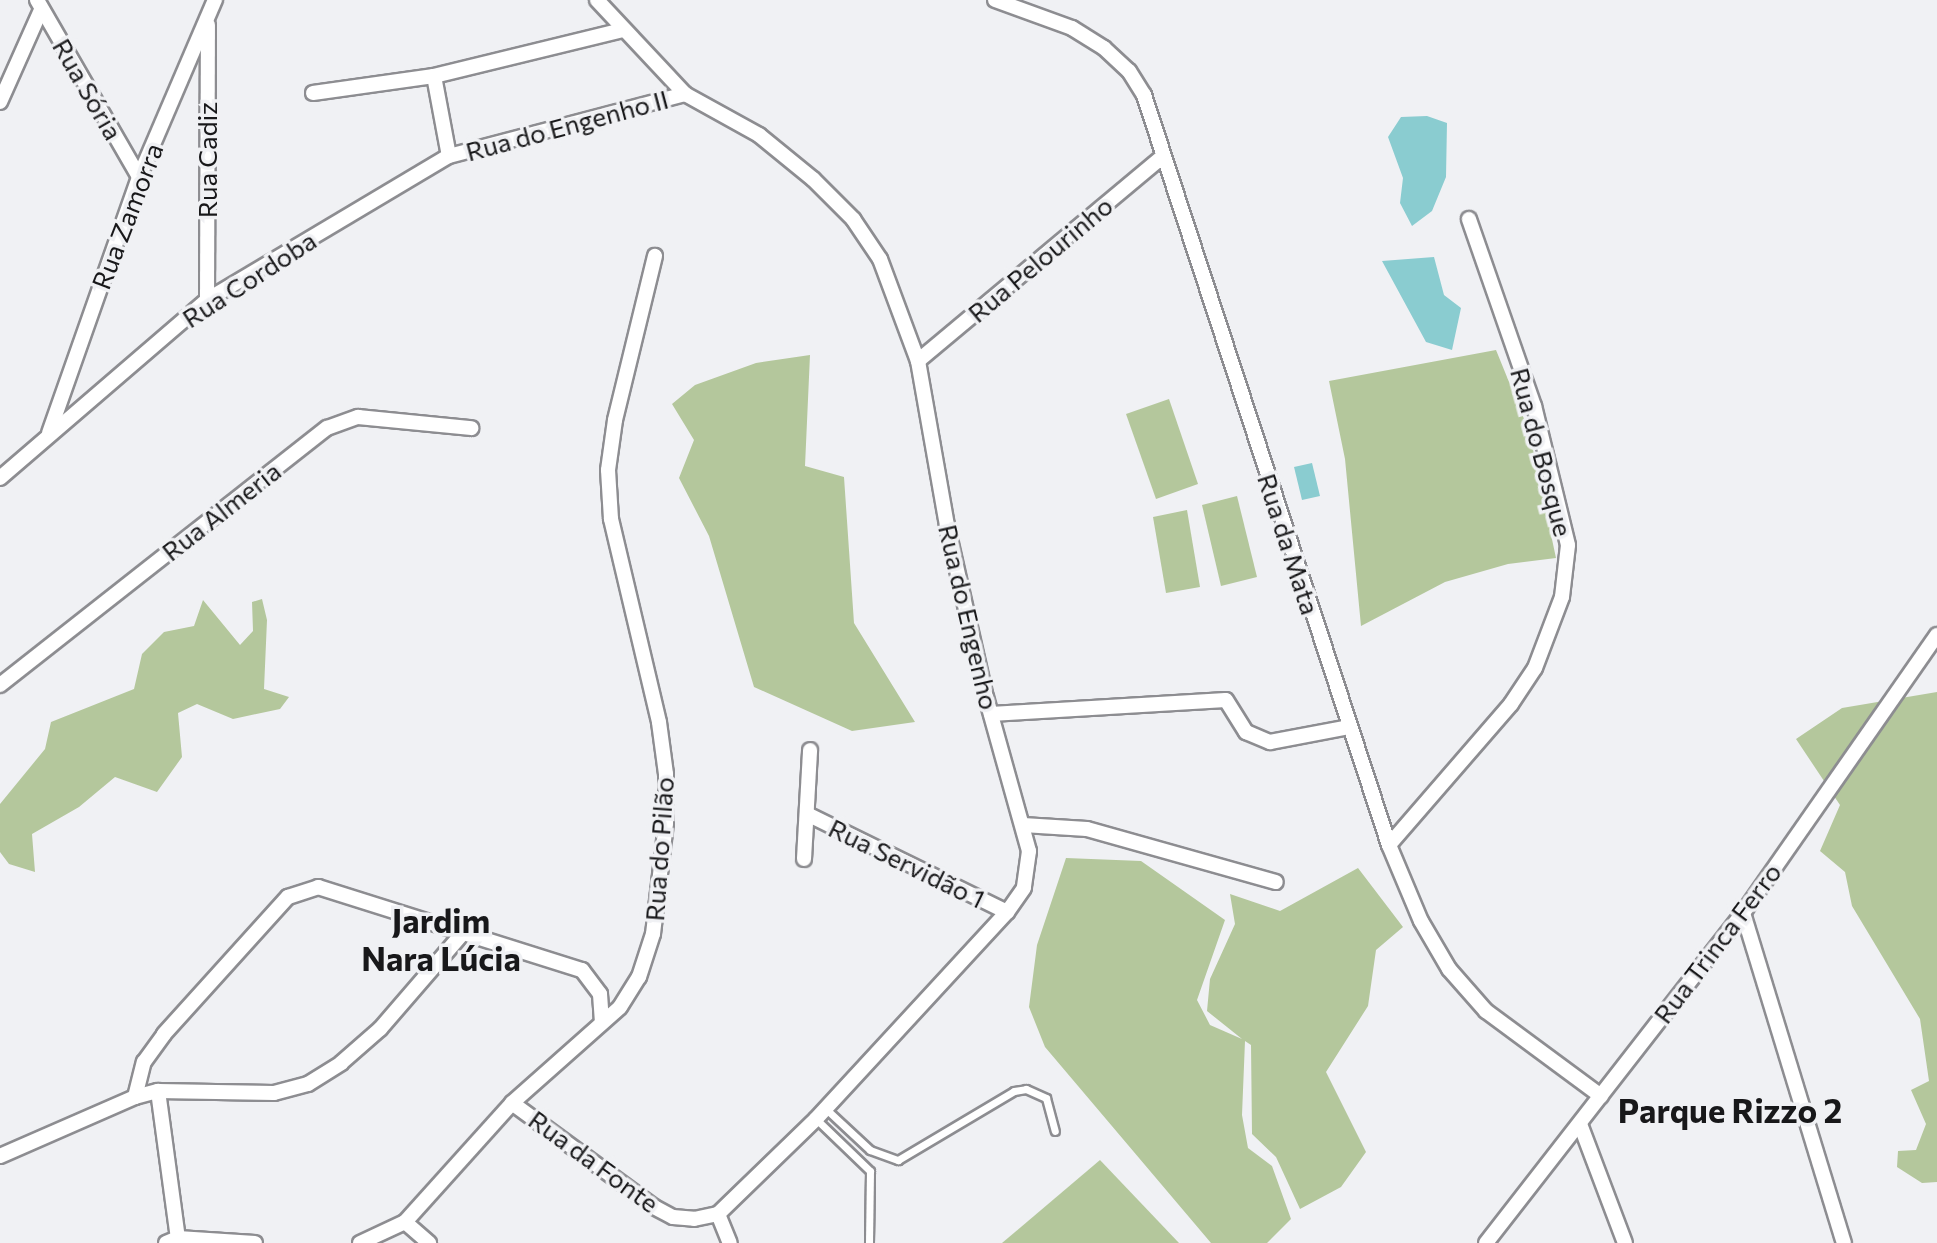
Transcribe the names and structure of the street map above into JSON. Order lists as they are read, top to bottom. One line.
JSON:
{"streets":{"street":["Rua Sória","Rua do Engenho II","Rua Cadiz","Rua Zamorra","Rua Pelourinho","Rua Cordoba","Rua do Bosque","Rua Almeria","Rua da Mata","Rua do Engenho","Rua do Pilão","Rua Servidão 1","Rua Trinca Ferro","Rua da Fonte"]},"crossings":[["Rua Sória","Rua Zamorra"],["Rua do Engenho II","Rua Cordoba"],["Rua do Engenho II","Rua do Engenho"],["Rua Cadiz","Rua Zamorra"],["Rua Cadiz","Rua Cordoba"],["Rua Zamorra","Rua Cordoba"],["Rua Pelourinho","Rua da Mata"],["Rua Pelourinho","Rua do Engenho"],["Rua do Bosque","Rua da Mata"],["Rua da Mata","Rua Trinca Ferro"],["Rua do Engenho","Rua Servidão 1"],["Rua do Engenho","Rua da Fonte"],["Rua do Pilão","Rua da Fonte"]],"districts":["Jardim Nara Lúcia","Parque Rizzo 2"]}
